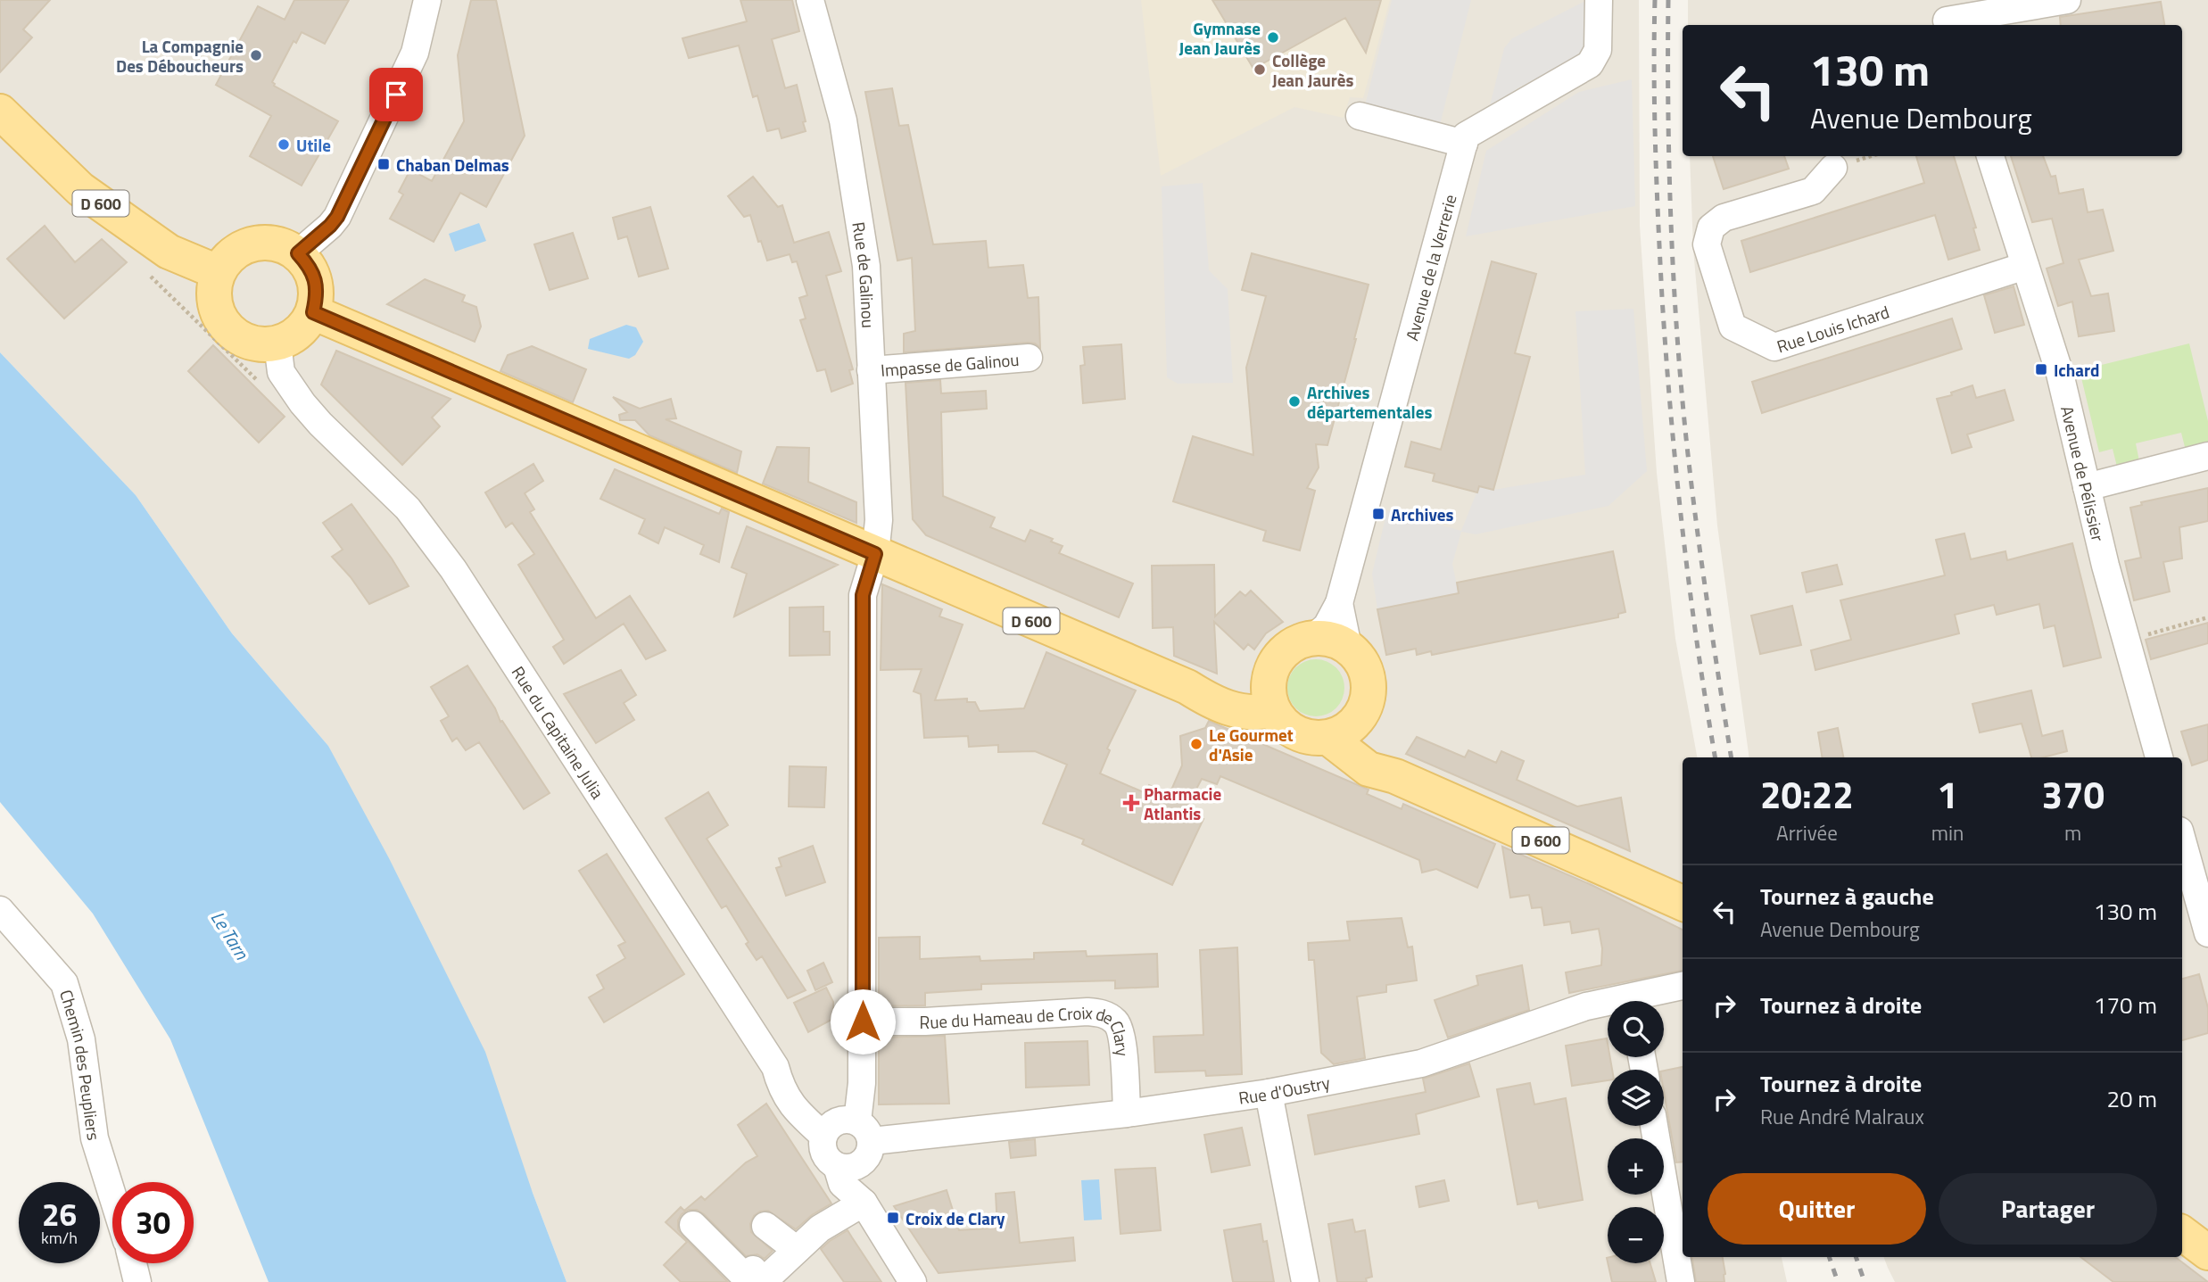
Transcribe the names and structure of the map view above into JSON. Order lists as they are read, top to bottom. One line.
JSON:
{"streets":{"main road":["D 600"],"street":["Avenue de la Verrerie","Rue de Galinou","Rue Louis Ichard","Impasse de Galinou","Avenue de Pélissier","Rue du Capitaine Julia","Rue du Hameau de Croix de Clary","Chemin des Peupliers","Rue d'Oustry"]},"crossings":[["D 600","Avenue de la Verrerie"],["D 600","Rue de Galinou"],["D 600","Rue du Capitaine Julia"],["Rue de Galinou","Impasse de Galinou"],["Rue de Galinou","Rue du Capitaine Julia"],["Rue de Galinou","Rue du Hameau de Croix de Clary"],["Rue de Galinou","Rue d'Oustry"],["Rue Louis Ichard","Avenue de Pélissier"],["Rue du Capitaine Julia","Rue d'Oustry"],["Rue du Hameau de Croix de Clary","Rue d'Oustry"]],"water":["Le Tarn"],"places":{"other":["Gymnase Jean Jaurès","La Compagnie Des Déboucheurs","Collège Jean Jaurès","Utile","Archives départementales","Le Gourmet d'Asie"],"transit":["Chaban Delmas","Ichard","Archives","Croix de Clary"],"health":["Pharmacie Atlantis"]},"page":{"turn":["130 m","Avenue Dembourg"],"eta":["20:22","Arrivée","1","min","370","m"],"list":[{"name":"Tournez à gauche","note":"Avenue Dembourg","value":"130 m"},{"name":"Tournez à droite","value":"170 m"},{"name":"Tournez à droite","note":"Rue André Malraux","value":"20 m"}],"map_buttons":["+","−"],"buttons":["Quitter","Partager"],"speed":"26 km/h","limit":"30"}}
